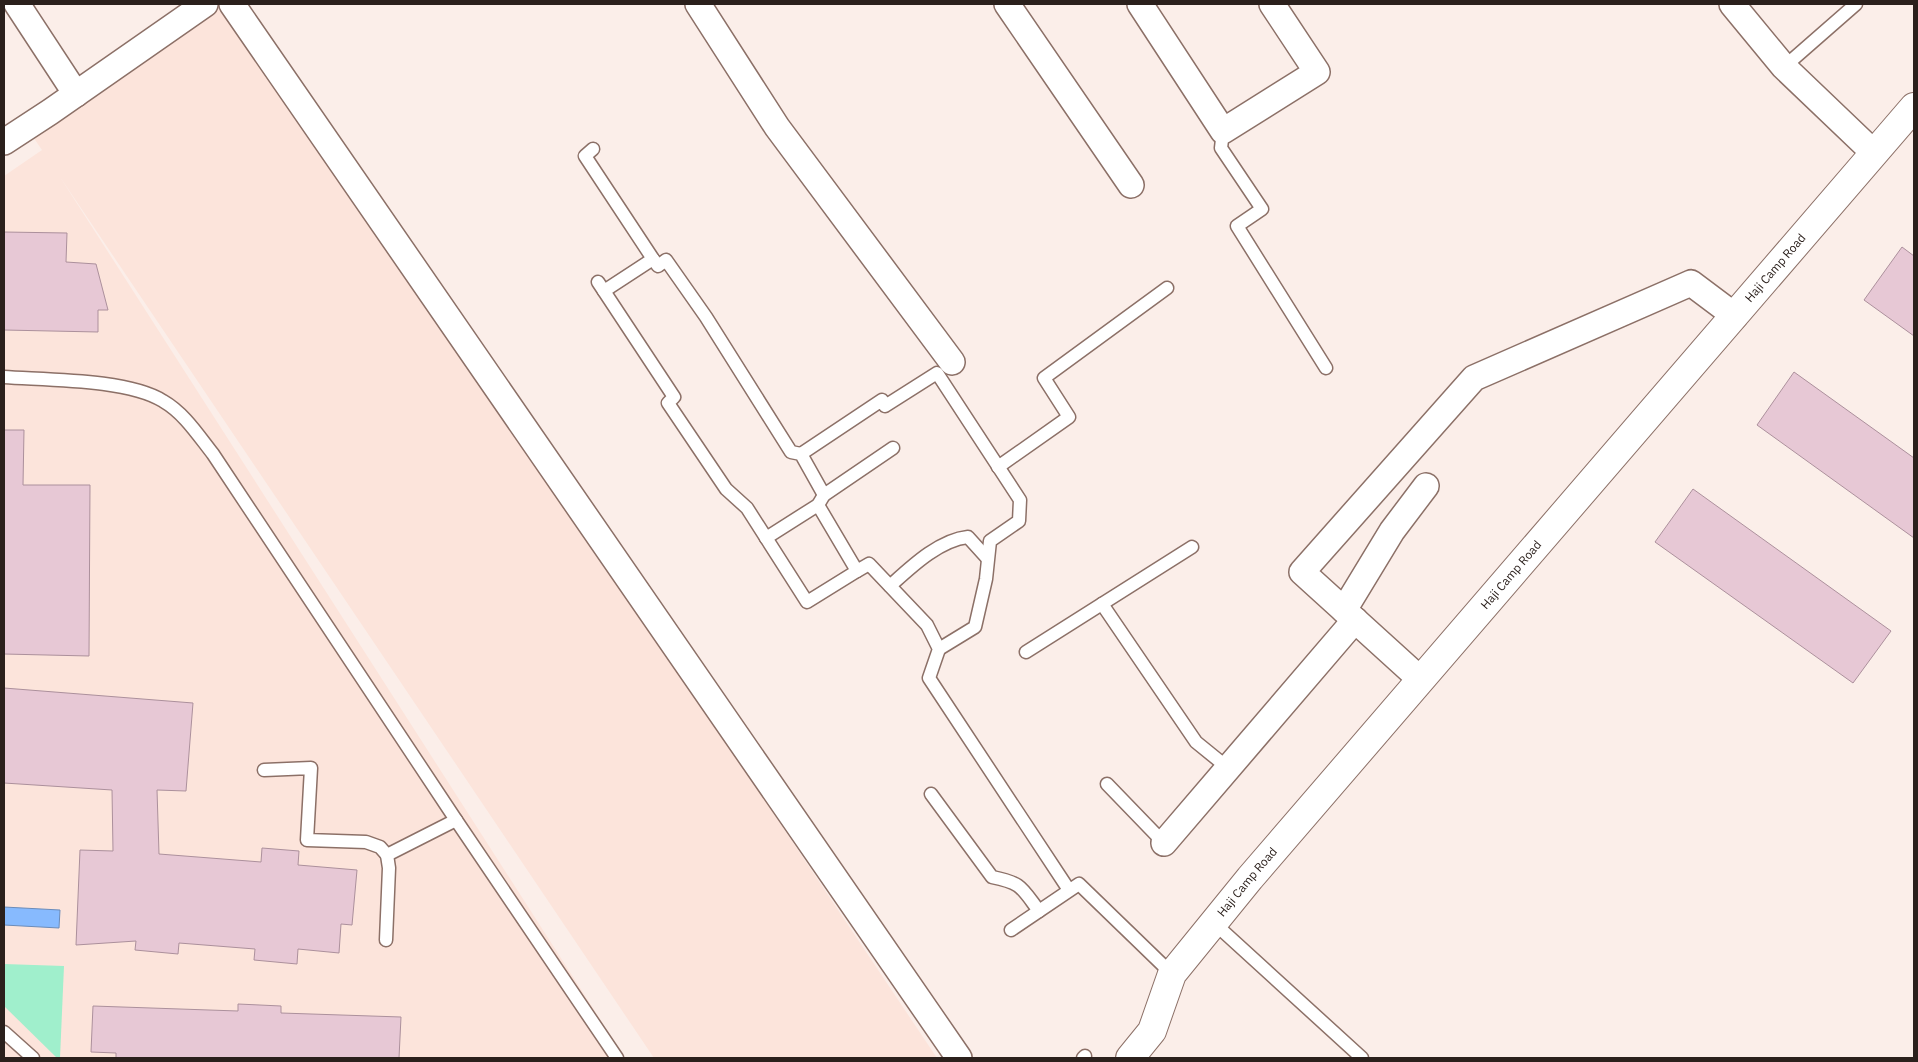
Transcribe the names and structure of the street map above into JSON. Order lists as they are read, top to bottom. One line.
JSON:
{"streets":{"street":["Haji Camp Road"]}}
